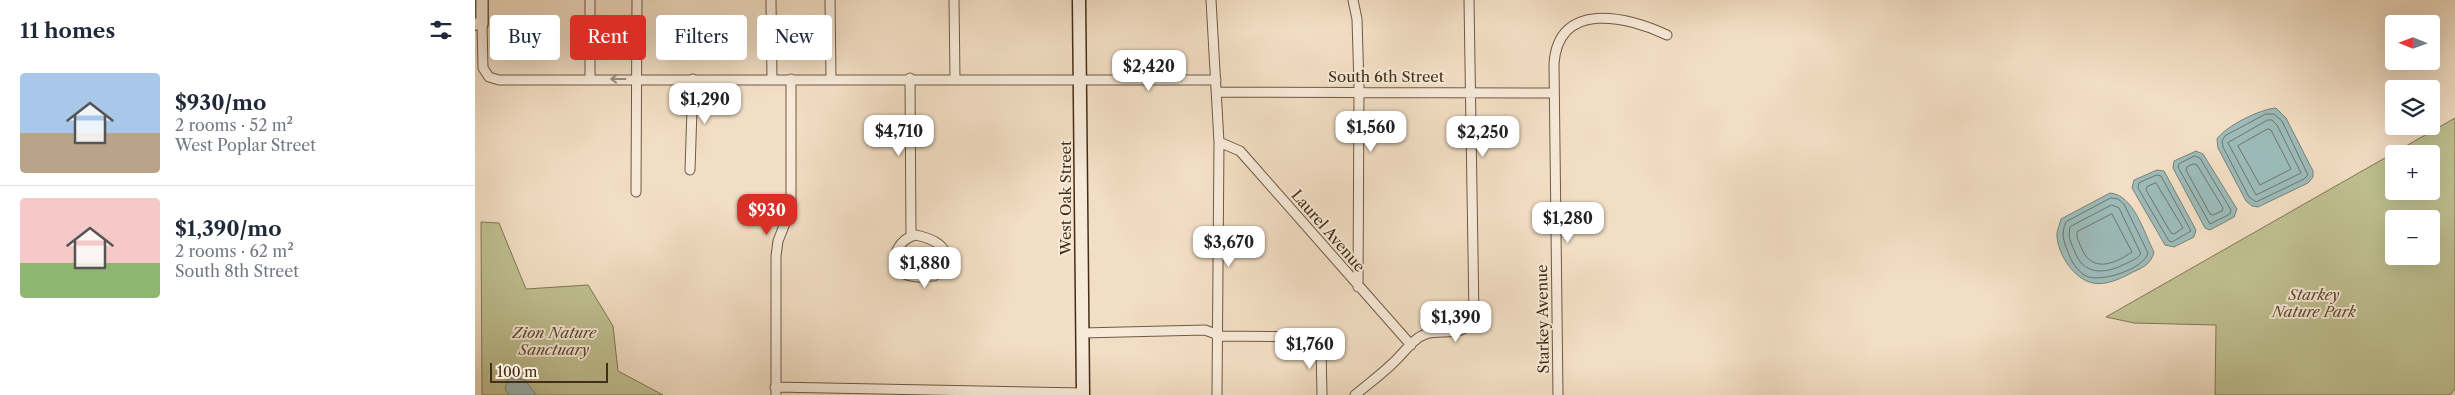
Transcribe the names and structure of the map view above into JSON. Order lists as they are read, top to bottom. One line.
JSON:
{"streets":{"main road":["West Oak Street"],"street":["South 6th Street","Laurel Avenue","Starkey Avenue"]},"crossings":[["South 6th Street","Starkey Avenue"]],"parks":["Starkey Nature Park","Zion Nature Sanctuary"],"scale_bar":"100 m","north":"left","page":{"heading":"11 homes","map_buttons":["+","−"],"chip":["Buy","Rent","Filters","New"],"price":["$2,420","$1,290","$1,560","$4,710","$2,250","$930","$1,280","$3,670","$1,880","$1,390","$1,760"],"list":[{"name":"$930/mo","note":"2 rooms · 52 m² · West Poplar Street"},{"name":"$1,390/mo","note":"2 rooms · 62 m² · South 8th Street"}],"scale":"100 m"}}
